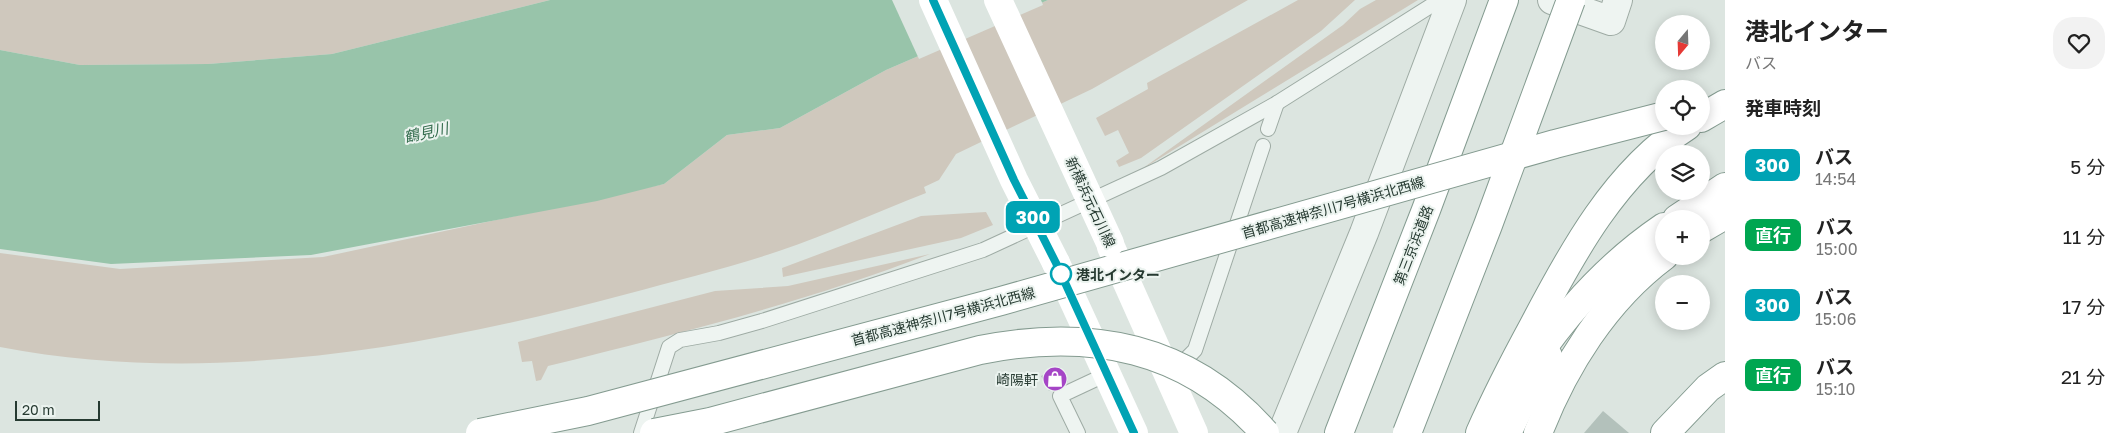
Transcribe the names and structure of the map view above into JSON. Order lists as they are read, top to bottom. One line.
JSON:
{"streets":{"main road":["新横浜元石川線","首都高速神奈川7号横浜北西線","第三京浜道路"]},"water":["鶴見川"],"places":{"other":["港北インター"],"shop":["崎陽軒"]},"lines":["bus line 300"],"scale_bar":"20 m","north":"bottom","page":{"on_map":"300","heading":[["港北インター","バス"],"発車時刻"],"map_buttons":["+","−"],"list":[{"mark":"300","name":"バス","note":"14:54","value":"5 分"},{"mark":"直行","name":"バス","note":"15:00","value":"11 分"},{"mark":"300","name":"バス","note":"15:06","value":"17 分"},{"mark":"直行","name":"バス","note":"15:10","value":"21 分"}],"scale":"20 m"}}
